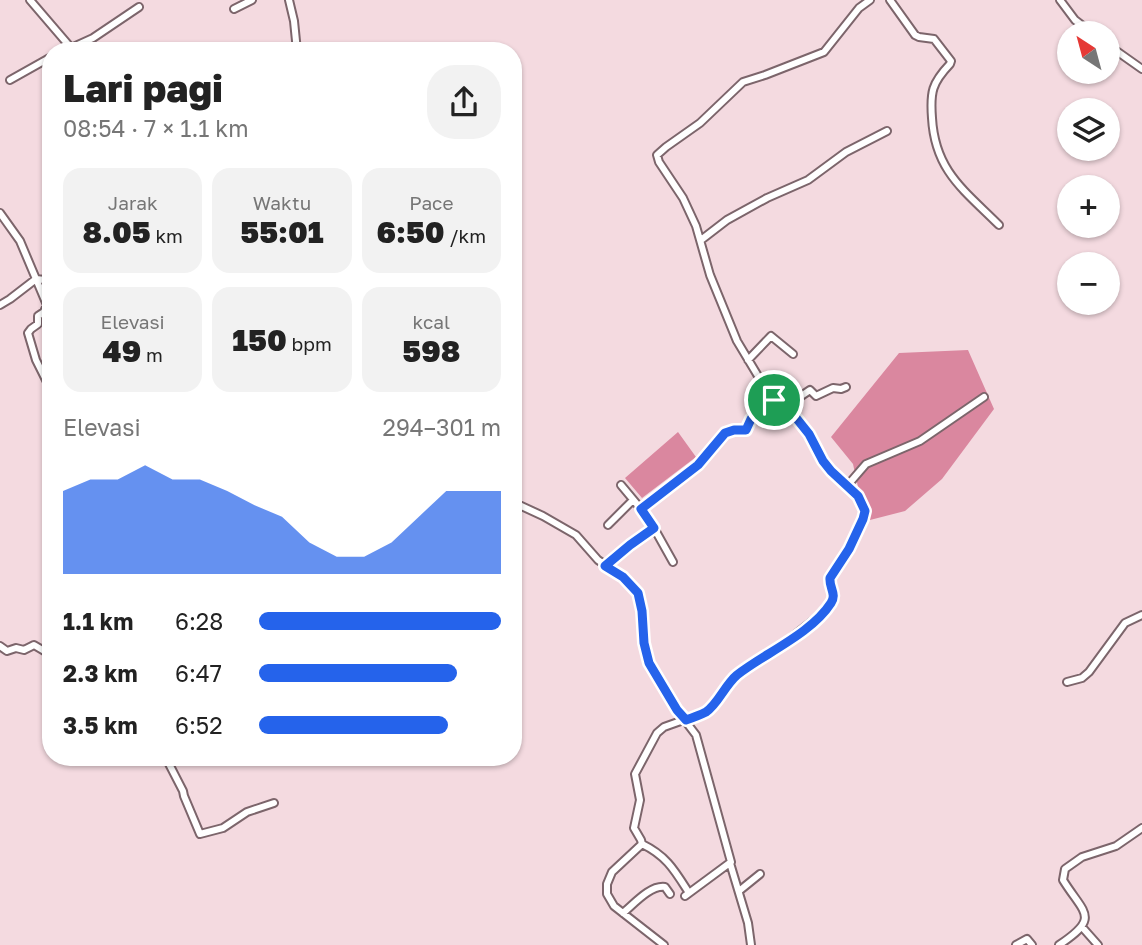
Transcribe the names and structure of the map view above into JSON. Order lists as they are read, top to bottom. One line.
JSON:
{"north":"top left","page":{"map_buttons":["+","−"],"heading":["Lari pagi","08:54 · 7 × 1.1 km"],"stats":[["Jarak","8.05 km"],["Waktu","55:01"],["Pace","6:50 /km"],["Elevasi","49 m"],["150 bpm"],["kcal","598"]],"chart":["Elevasi","294–301 m"],"list":[{"name":"1.1 km","note":"6:28"},{"name":"2.3 km","note":"6:47"},{"name":"3.5 km","note":"6:52"}]}}
